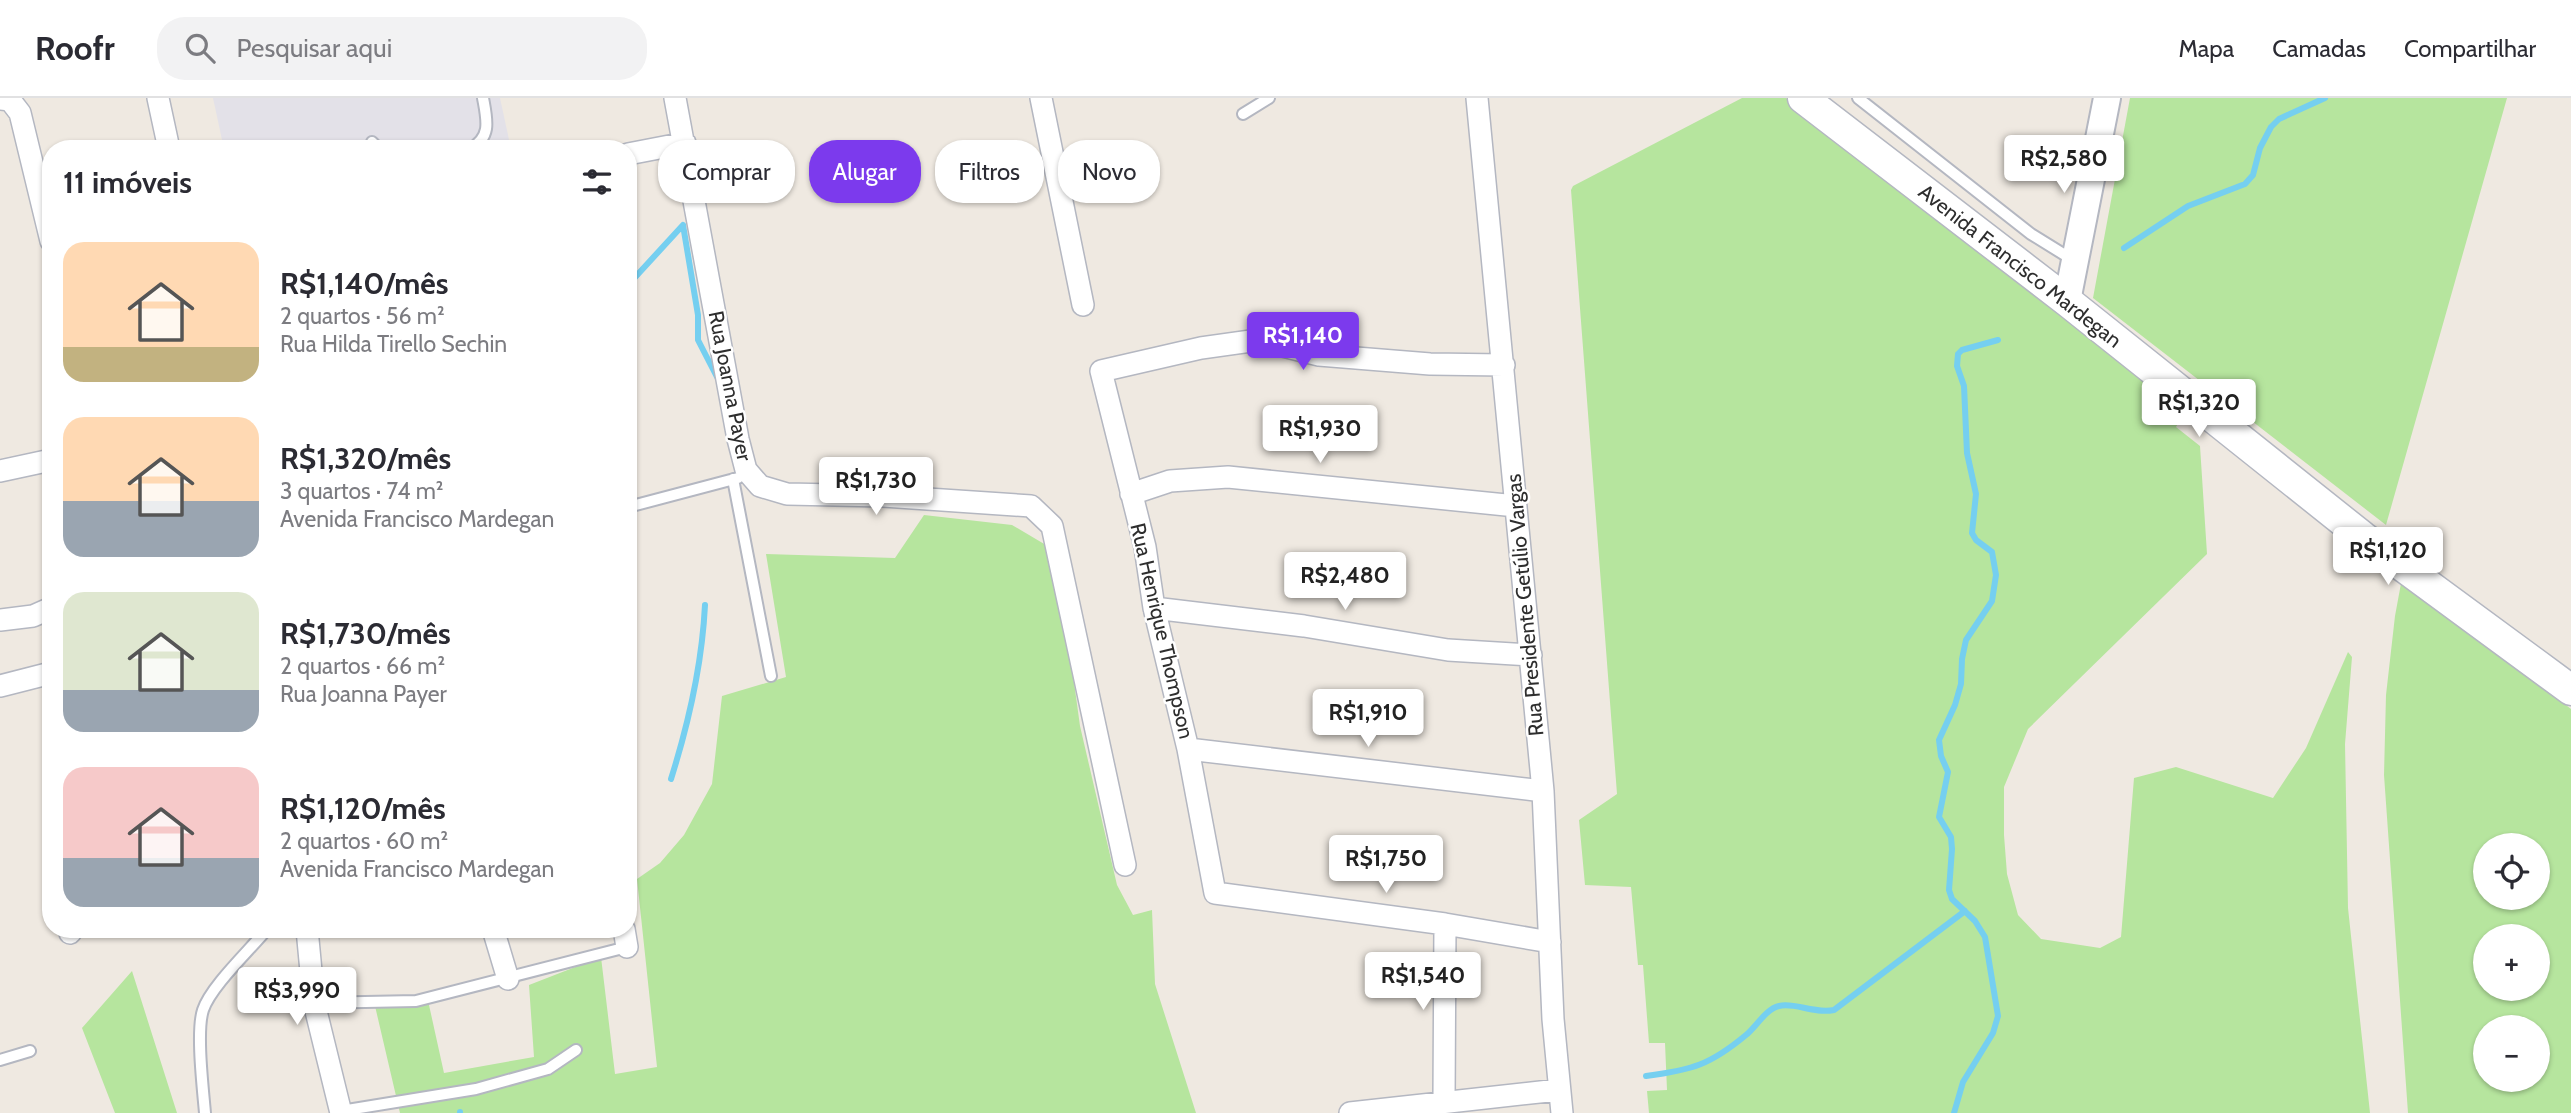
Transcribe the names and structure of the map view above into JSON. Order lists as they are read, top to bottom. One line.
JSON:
{"streets":{"main road":["Avenida Francisco Mardegan"],"street":["Rua Joanna Payer","Rua Presidente Getúlio Vargas","Rua Henrique Thompson"]},"crossings":[["Rua Presidente Getúlio Vargas","Rua Henrique Thompson"]],"page":{"header":"Roofr","search":"Pesquisar aqui","nav":["Mapa","Camadas","Compartilhar"],"price":["R$2,580","R$1,140","R$1,320","R$1,930","R$1,730","R$1,120","R$2,480","R$1,910","R$1,750","R$1,540","R$3,990"],"chip":["Comprar","Alugar","Filtros","Novo"],"heading":"11 imóveis","list":[{"name":"R$1,140/mês","note":"2 quartos · 56 m² · Rua Hilda Tirello Sechin"},{"name":"R$1,320/mês","note":"3 quartos · 74 m² · Avenida Francisco Mardegan"},{"name":"R$1,730/mês","note":"2 quartos · 66 m² · Rua Joanna Payer"},{"name":"R$1,120/mês","note":"2 quartos · 60 m² · Avenida Francisco Mardegan"}],"map_buttons":["+","−"]}}
